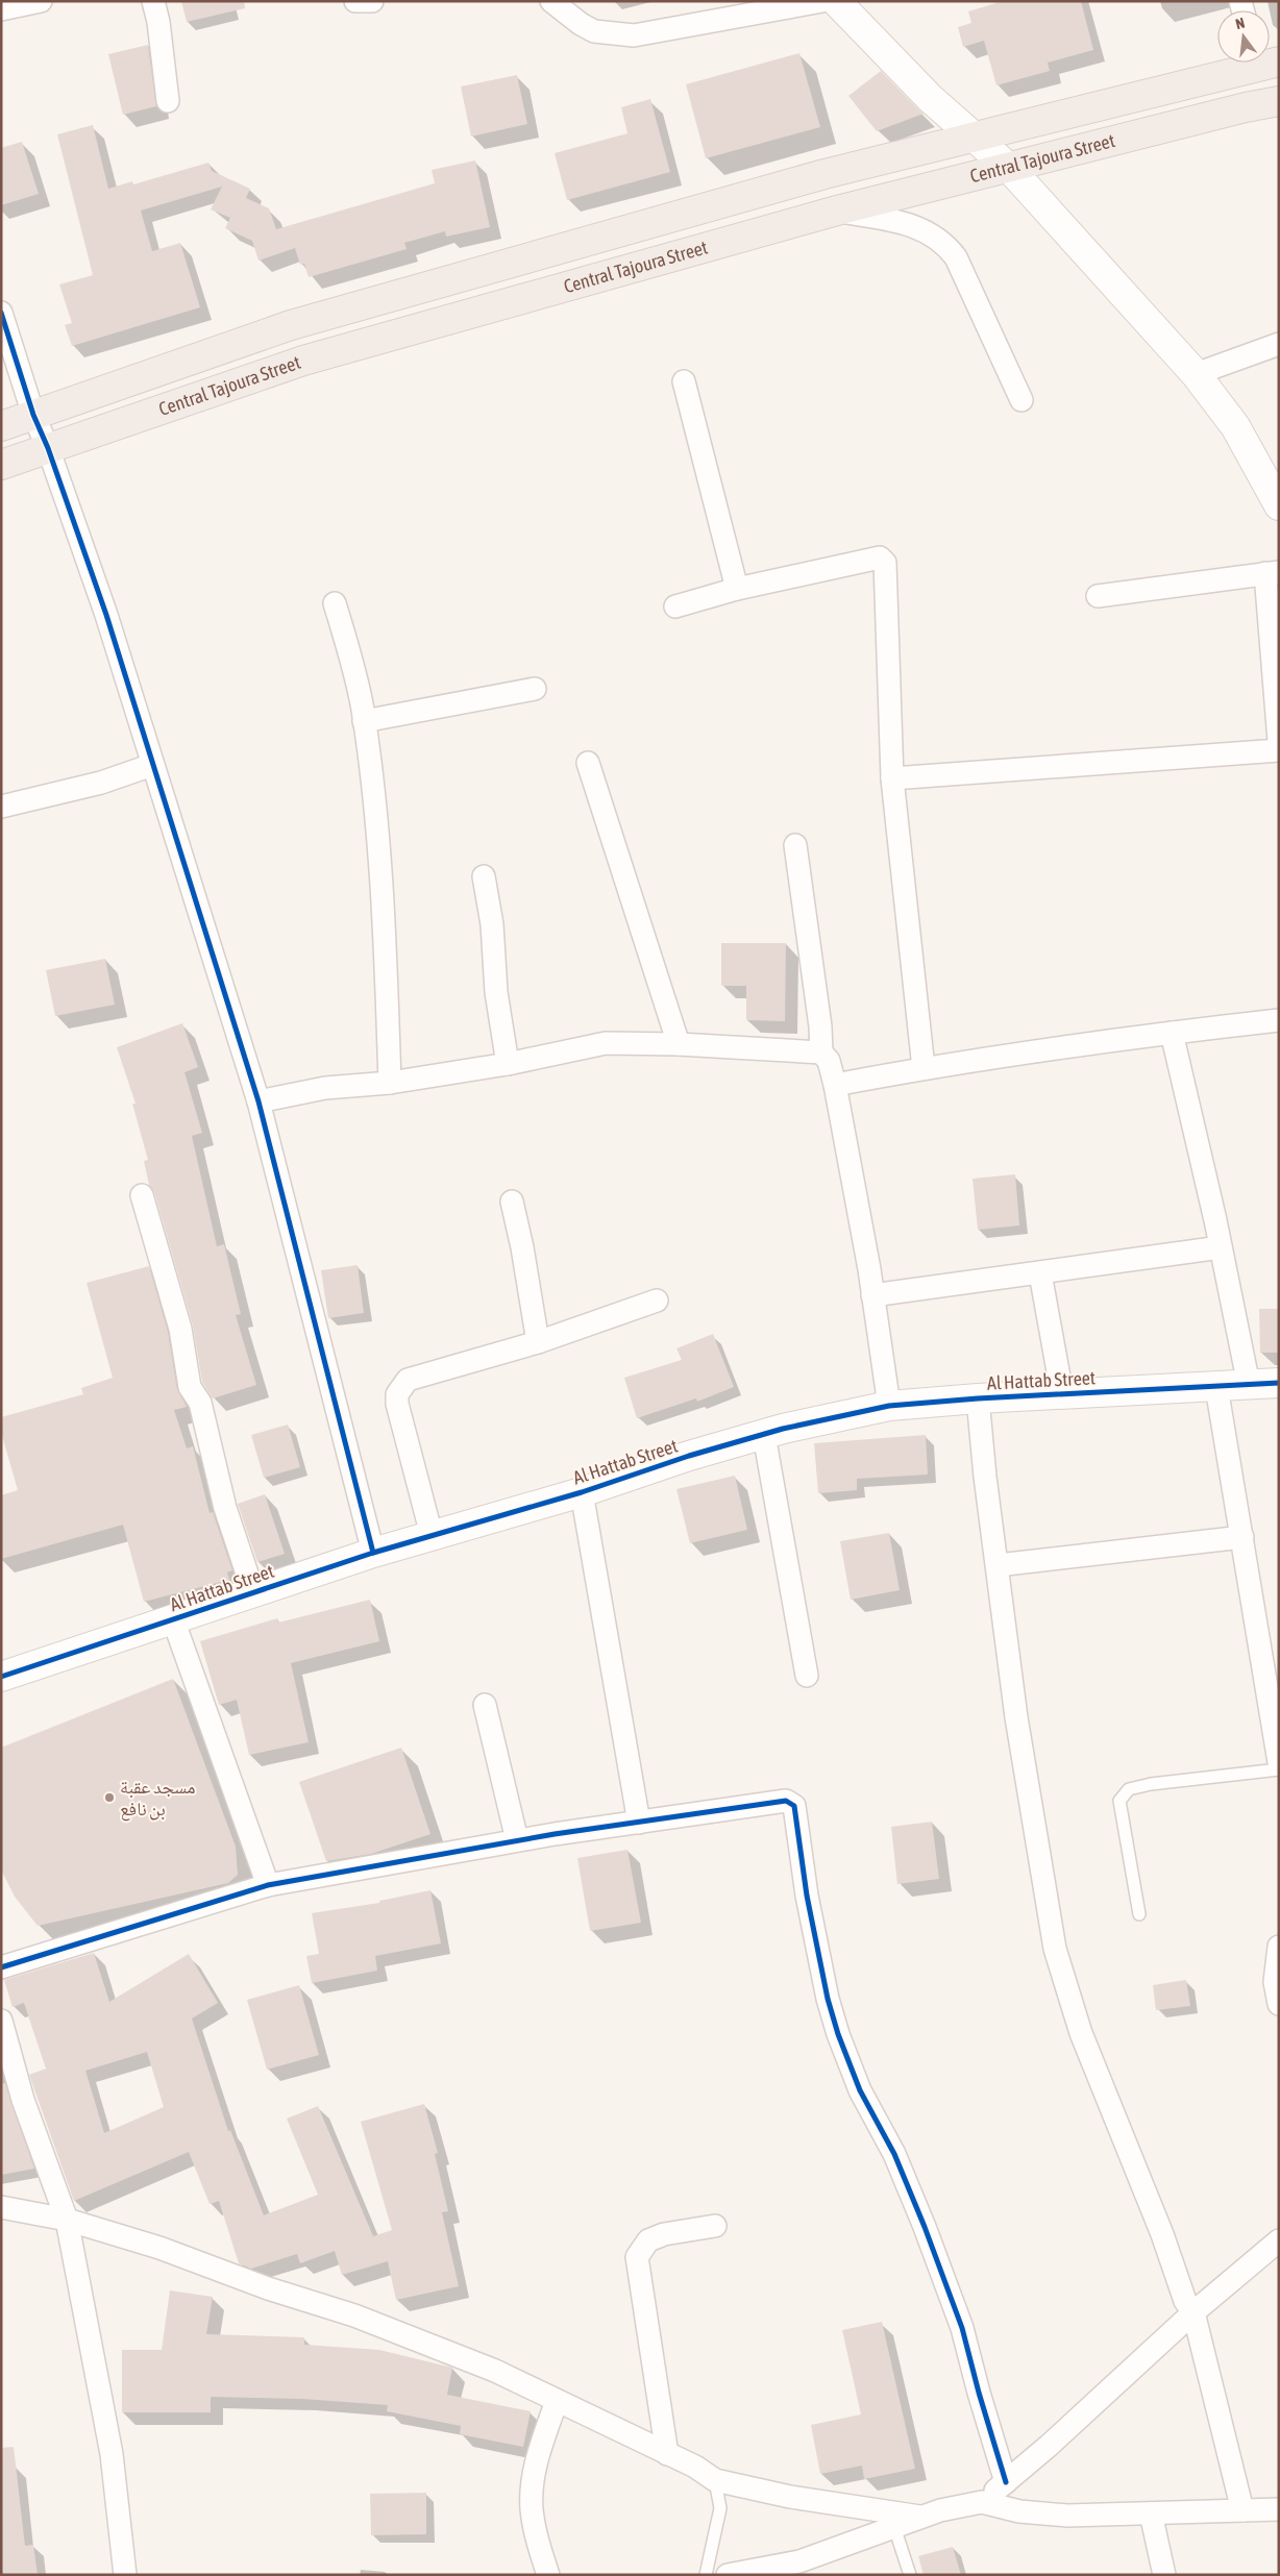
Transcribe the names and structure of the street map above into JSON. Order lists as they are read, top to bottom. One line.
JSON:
{"streets":{"main road":["Central Tajoura Street"],"street":["Al Hattab Street"]},"places":["مسجد عقبة بن نافع"],"north":"top"}
